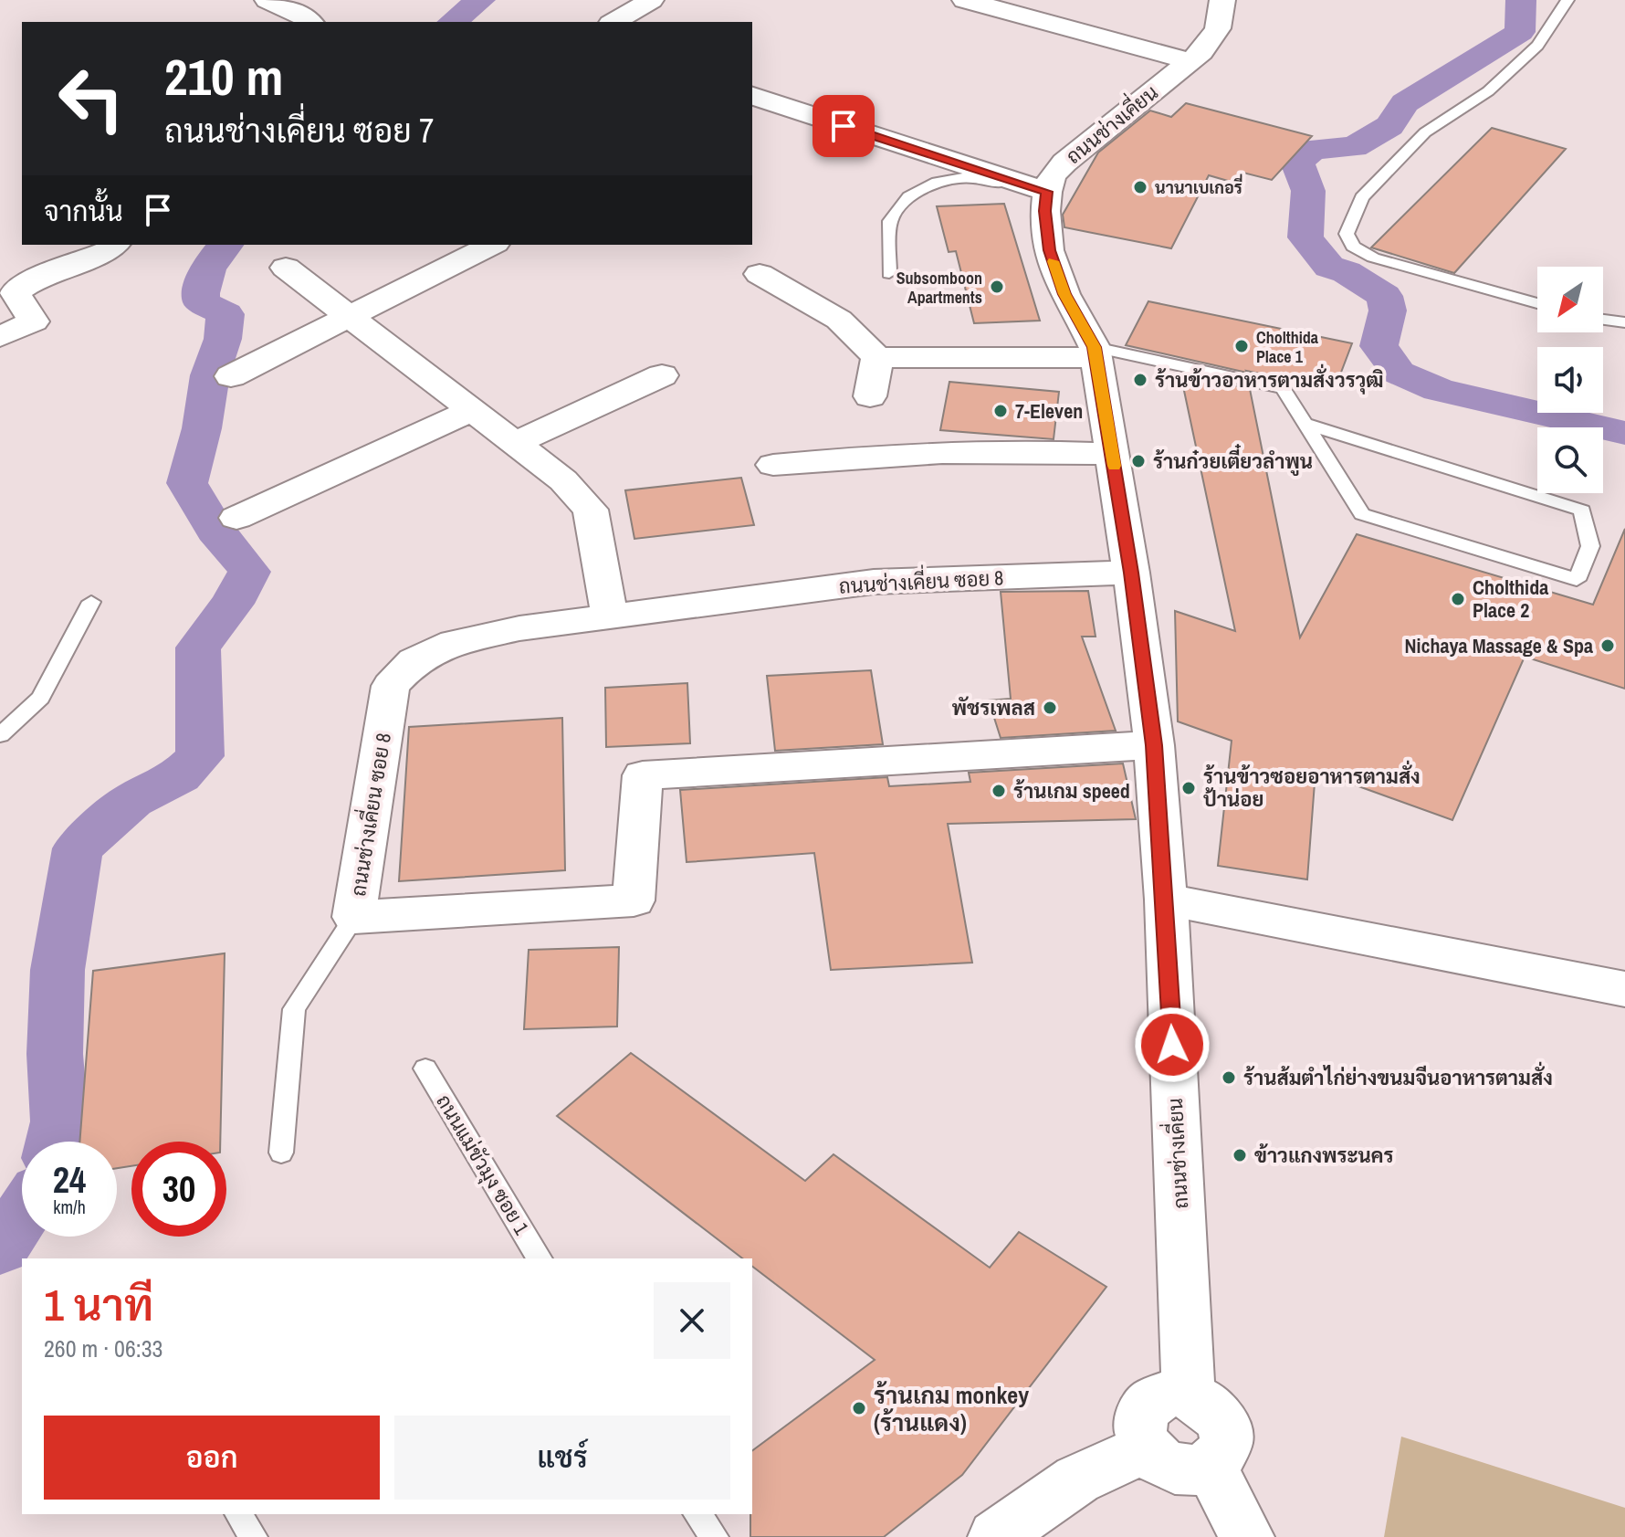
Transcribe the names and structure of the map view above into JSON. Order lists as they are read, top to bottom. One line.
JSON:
{"streets":{"street":["ถนนช่างเคี่ยน","ถนนช่างเคี่ยน ซอย 8"],"lane":["ถนนแม่ขัวมุง ซอย 1"]},"crossings":[["ถนนช่างเคี่ยน","ถนนช่างเคี่ยน ซอย 8"]],"places":["นานาเบเกอรี่","Subsomboon Apartments","Cholthida Place 1","ร้านข้าวอาหารตามสั่งวรวุฒิ","7-Eleven","ร้านก๋วยเตี๋ยวลำพูน","Cholthida Place 2","Nichaya Massage & Spa","พัชรเพลส","ร้านข้าวซอยอาหารตามสั่ง ป้าน่อย","ร้านเกม speed","ร้านส้มตำไก่ย่างขนมจีนอาหารตามสั่ง","ข้าวแกงพระนคร","ร้านเกม monkey (ร้านแดง)"],"north":"bottom left","page":{"turn":["210 m","ถนนช่างเคี่ยน ซอย 7"],"then":"จากนั้น","speed":"24 km/h","limit":"30","heading":["1 นาที","260 m · 06:33"],"buttons":["ออก","แชร์"]}}
